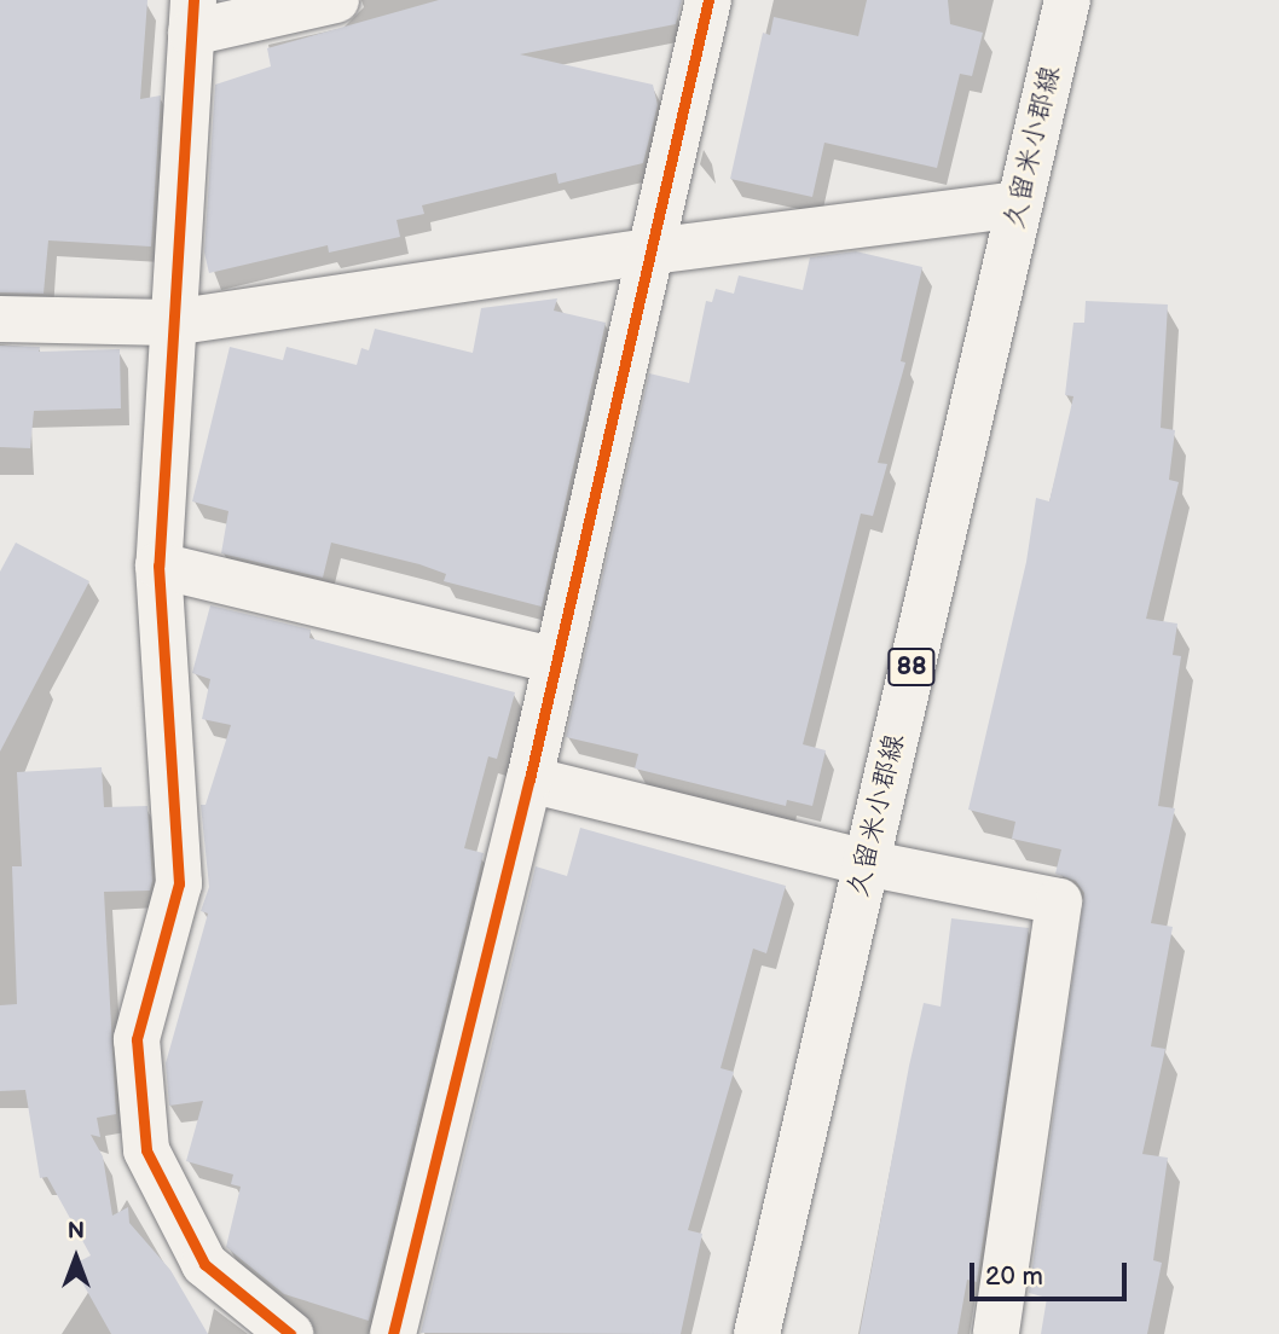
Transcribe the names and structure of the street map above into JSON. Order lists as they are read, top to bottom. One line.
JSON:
{"streets":{"street":["久留米小郡線","88"]},"scale_bar":"20 m","north":"top"}
